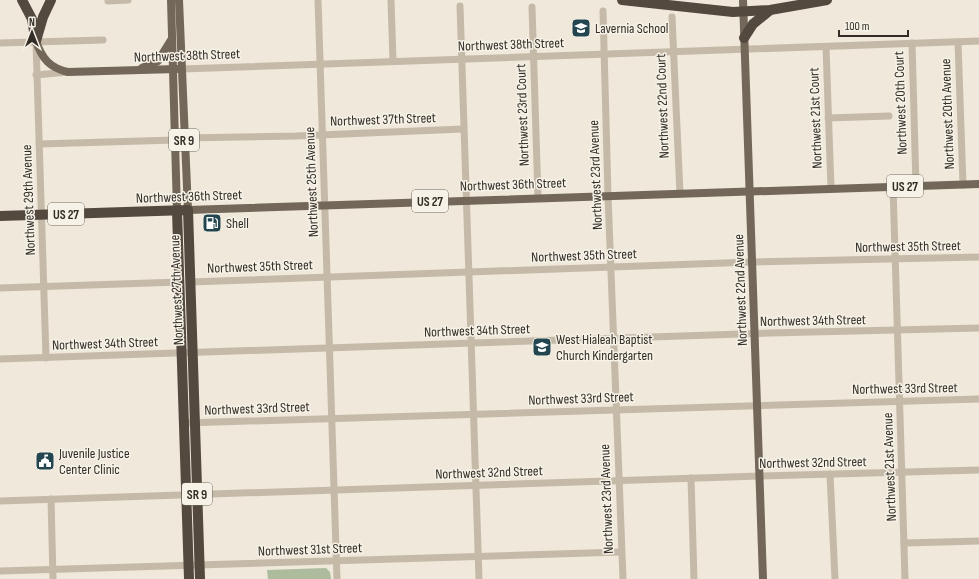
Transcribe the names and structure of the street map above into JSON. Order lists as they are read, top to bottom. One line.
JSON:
{"streets":{"highway":["SR 9","Northwest 36th Street","US 27","Northwest 27th Avenue"],"main road":["Northwest 38th Street","Northwest 22nd Avenue"],"street":["Northwest 20th Court","Northwest 22nd Court","Northwest 20th Avenue","Northwest 23rd Court","Northwest 21st Court","Northwest 37th Street","Northwest 23rd Avenue","Northwest 25th Avenue","Northwest 29th Avenue","Northwest 35th Street","Northwest 34th Street","Northwest 33rd Street","Northwest 32nd Street","Northwest 21st Avenue","Northwest 31st Street"]},"crossings":[["Northwest 38th Street","Northwest 20th Court"],["Northwest 38th Street","Northwest 22nd Court"],["Northwest 38th Street","Northwest 20th Avenue"],["Northwest 38th Street","Northwest 23rd Court"],["Northwest 38th Street","Northwest 21st Court"],["Northwest 38th Street","Northwest 23rd Avenue"],["Northwest 38th Street","Northwest 25th Avenue"],["Northwest 38th Street","Northwest 29th Avenue"],["Northwest 38th Street","Northwest 27th Avenue"],["Northwest 38th Street","Northwest 22nd Avenue"],["Northwest 20th Court","Northwest 36th Street"],["Northwest 22nd Court","Northwest 36th Street"],["Northwest 20th Avenue","Northwest 36th Street"],["Northwest 23rd Court","Northwest 36th Street"],["Northwest 21st Court","Northwest 36th Street"],["Northwest 37th Street","Northwest 25th Avenue"],["Northwest 37th Street","Northwest 27th Avenue"],["Northwest 23rd Avenue","Northwest 36th Street"],["Northwest 23rd Avenue","Northwest 35th Street"],["Northwest 23rd Avenue","Northwest 34th Street"],["Northwest 23rd Avenue","Northwest 33rd Street"],["Northwest 23rd Avenue","Northwest 32nd Street"],["Northwest 23rd Avenue","Northwest 31st Street"],["Northwest 25th Avenue","Northwest 36th Street"],["Northwest 25th Avenue","Northwest 35th Street"],["Northwest 25th Avenue","Northwest 34th Street"],["Northwest 25th Avenue","Northwest 33rd Street"],["Northwest 25th Avenue","Northwest 32nd Street"],["Northwest 25th Avenue","Northwest 31st Street"],["Northwest 36th Street","Northwest 29th Avenue"],["Northwest 36th Street","Northwest 27th Avenue"],["Northwest 36th Street","Northwest 22nd Avenue"],["Northwest 36th Street","Northwest 21st Avenue"],["Northwest 29th Avenue","Northwest 35th Street"],["Northwest 29th Avenue","Northwest 34th Street"],["Northwest 35th Street","Northwest 27th Avenue"],["Northwest 35th Street","Northwest 22nd Avenue"],["Northwest 35th Street","Northwest 21st Avenue"],["Northwest 27th Avenue","Northwest 34th Street"],["Northwest 27th Avenue","Northwest 33rd Street"],["Northwest 27th Avenue","Northwest 32nd Street"],["Northwest 27th Avenue","Northwest 31st Street"],["Northwest 22nd Avenue","Northwest 34th Street"],["Northwest 22nd Avenue","Northwest 33rd Street"],["Northwest 22nd Avenue","Northwest 32nd Street"],["Northwest 34th Street","Northwest 21st Avenue"],["Northwest 33rd Street","Northwest 21st Avenue"],["Northwest 32nd Street","Northwest 21st Avenue"]],"places":{"school or university":["Lavernia School","West Hialeah Baptist Church Kindergarten"],"fuel station":["Shell"],"public building":["Juvenile Justice Center Clinic"]},"scale_bar":"100 m","north":"top"}
